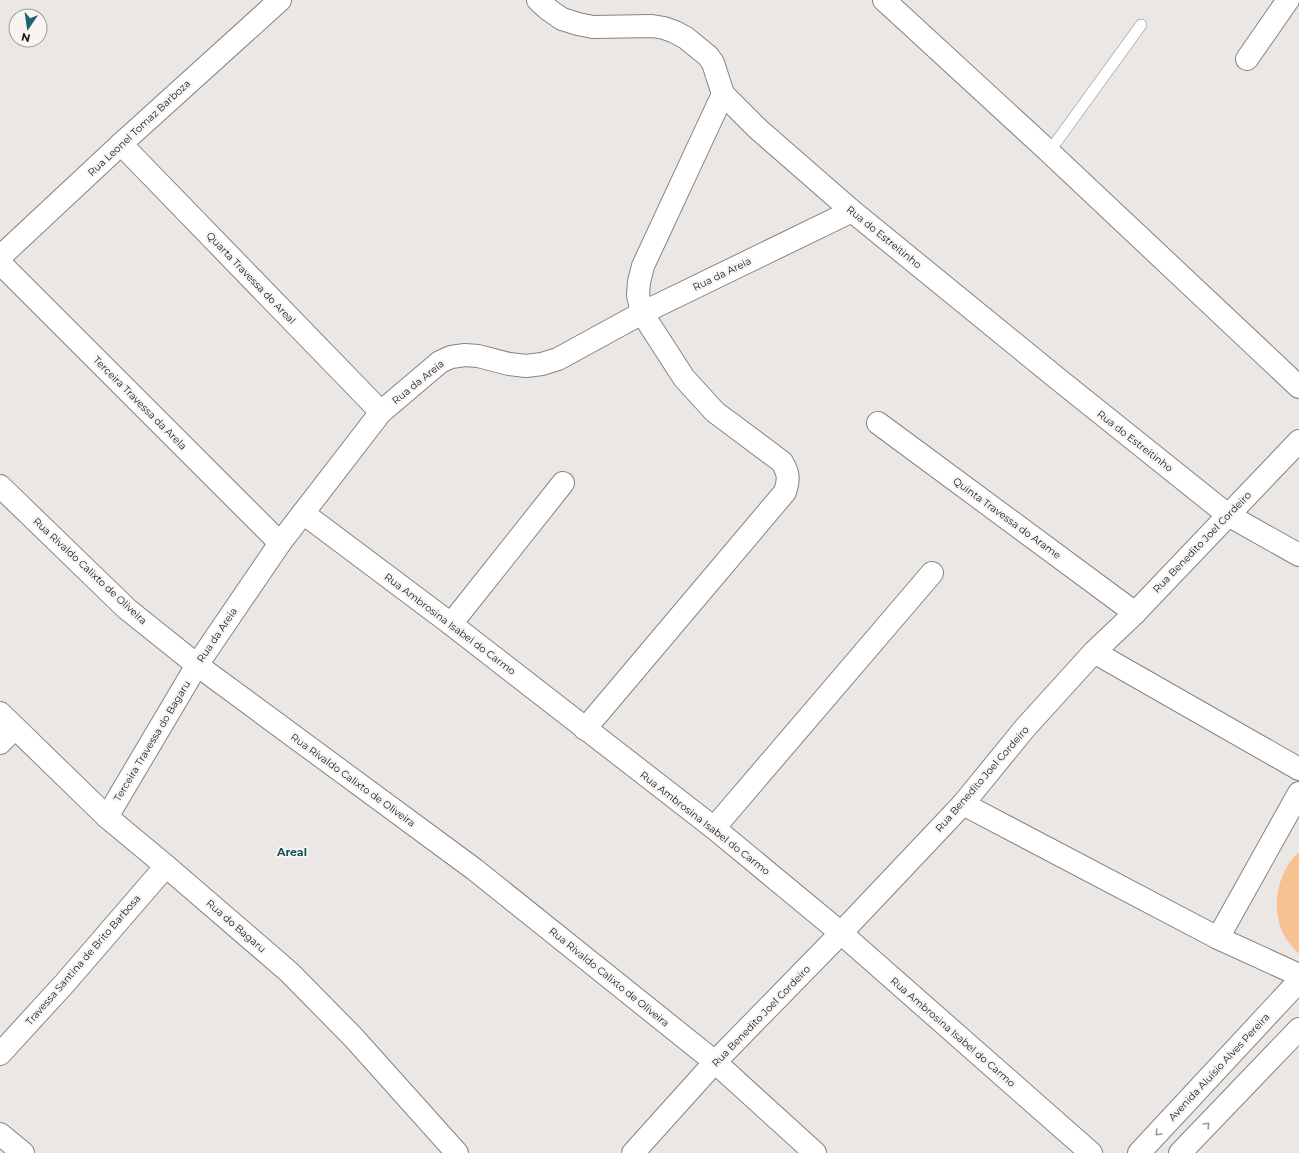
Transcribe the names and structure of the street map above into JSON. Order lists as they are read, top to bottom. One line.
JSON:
{"streets":{"street":["Rua Leonel Tomaz Barboza","Rua do Estreitinho","Rua da Areia","Quarta Travessa do Areal","Terceira Travessa da Arela","Quinta Travessa do Arame","Rua Benedito Joel Cordeiro","Rua Rivaldo Calixto de Oliveira","Rua Ambrosina Isabel do Carmo","Terceira Travessa do Bagaru","Rua do Bagaru","Travessa Santina de Brito Barbosa","Avenida Aluísio Alves Pereira"]},"crossings":[["Rua Leonel Tomaz Barboza","Quarta Travessa do Areal"],["Rua do Estreitinho","Rua da Areia"],["Rua do Estreitinho","Rua Benedito Joel Cordeiro"],["Rua da Areia","Quarta Travessa do Areal"],["Rua da Areia","Terceira Travessa da Arela"],["Rua da Areia","Rua Rivaldo Calixto de Oliveira"],["Rua da Areia","Rua Ambrosina Isabel do Carmo"],["Rua da Areia","Terceira Travessa do Bagaru"],["Quinta Travessa do Arame","Rua Benedito Joel Cordeiro"],["Rua Benedito Joel Cordeiro","Rua Rivaldo Calixto de Oliveira"],["Rua Benedito Joel Cordeiro","Rua Ambrosina Isabel do Carmo"],["Rua Rivaldo Calixto de Oliveira","Terceira Travessa do Bagaru"],["Terceira Travessa do Bagaru","Rua do Bagaru"],["Rua do Bagaru","Travessa Santina de Brito Barbosa"]],"districts":["Areal"],"north":"bottom"}
